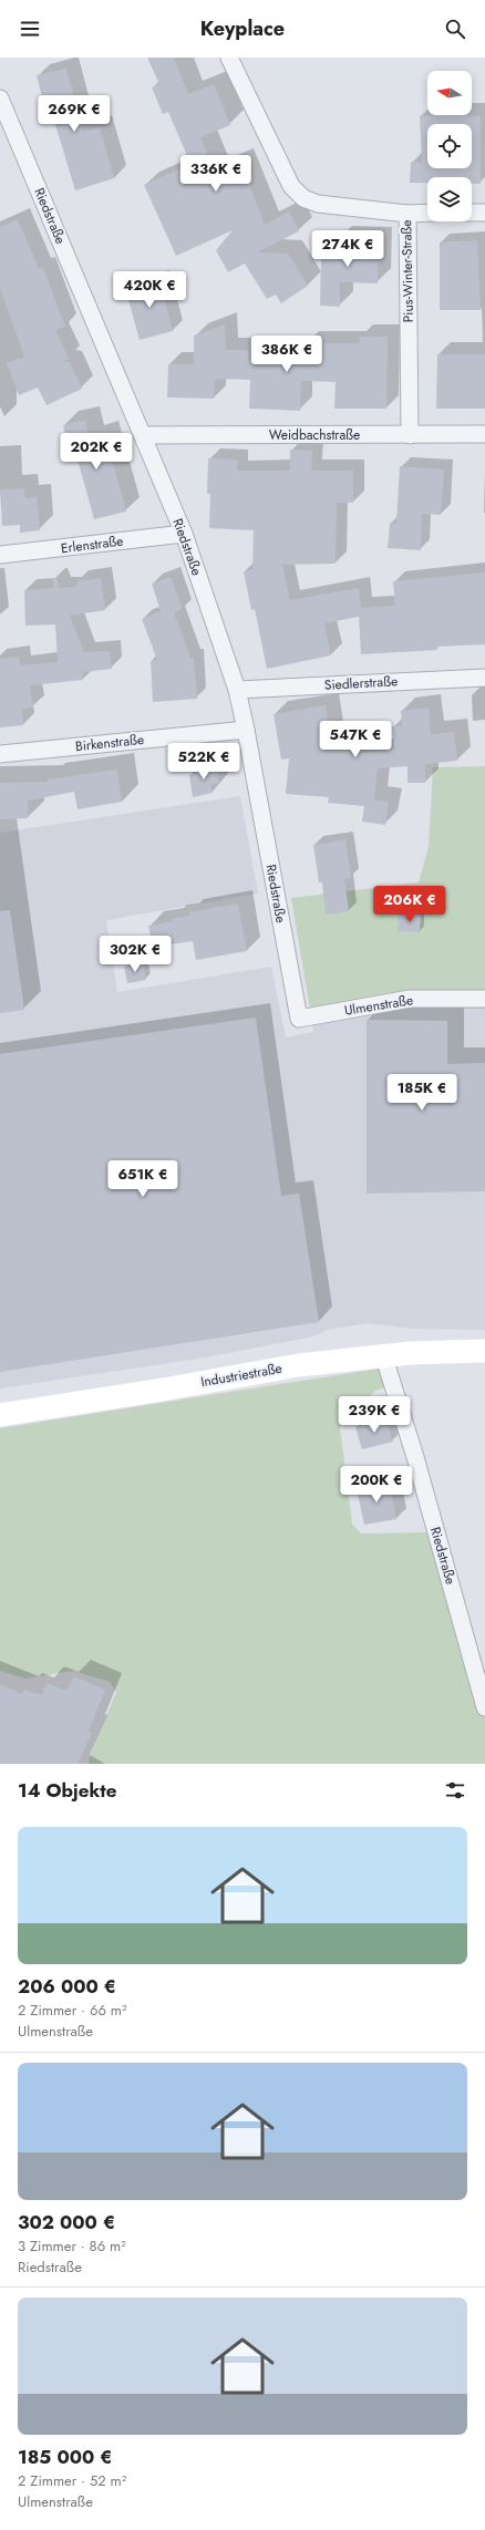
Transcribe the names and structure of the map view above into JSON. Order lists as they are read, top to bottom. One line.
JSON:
{"streets":{"street":["Riedstraße","Pius-Winter-Straße","Weidbachstraße","Erlenstraße","Siedlerstraße","Birkenstraße","Ulmenstraße","Industriestraße"]},"crossings":[["Riedstraße","Weidbachstraße"],["Riedstraße","Erlenstraße"],["Riedstraße","Siedlerstraße"],["Riedstraße","Birkenstraße"],["Riedstraße","Ulmenstraße"],["Riedstraße","Industriestraße"],["Pius-Winter-Straße","Weidbachstraße"]],"north":"left","page":{"header":"Keyplace","price":["269K €","336K €","274K €","420K €","386K €","202K €","547K €","522K €","206K €","302K €","185K €","651K €","239K €","200K €"],"heading":"14 Objekte","list":[{"name":"206 000 €","note":"2 Zimmer · 66 m² · Ulmenstraße"},{"name":"302 000 €","note":"3 Zimmer · 86 m² · Riedstraße"},{"name":"185 000 €","note":"2 Zimmer · 52 m² · Ulmenstraße"}]}}
